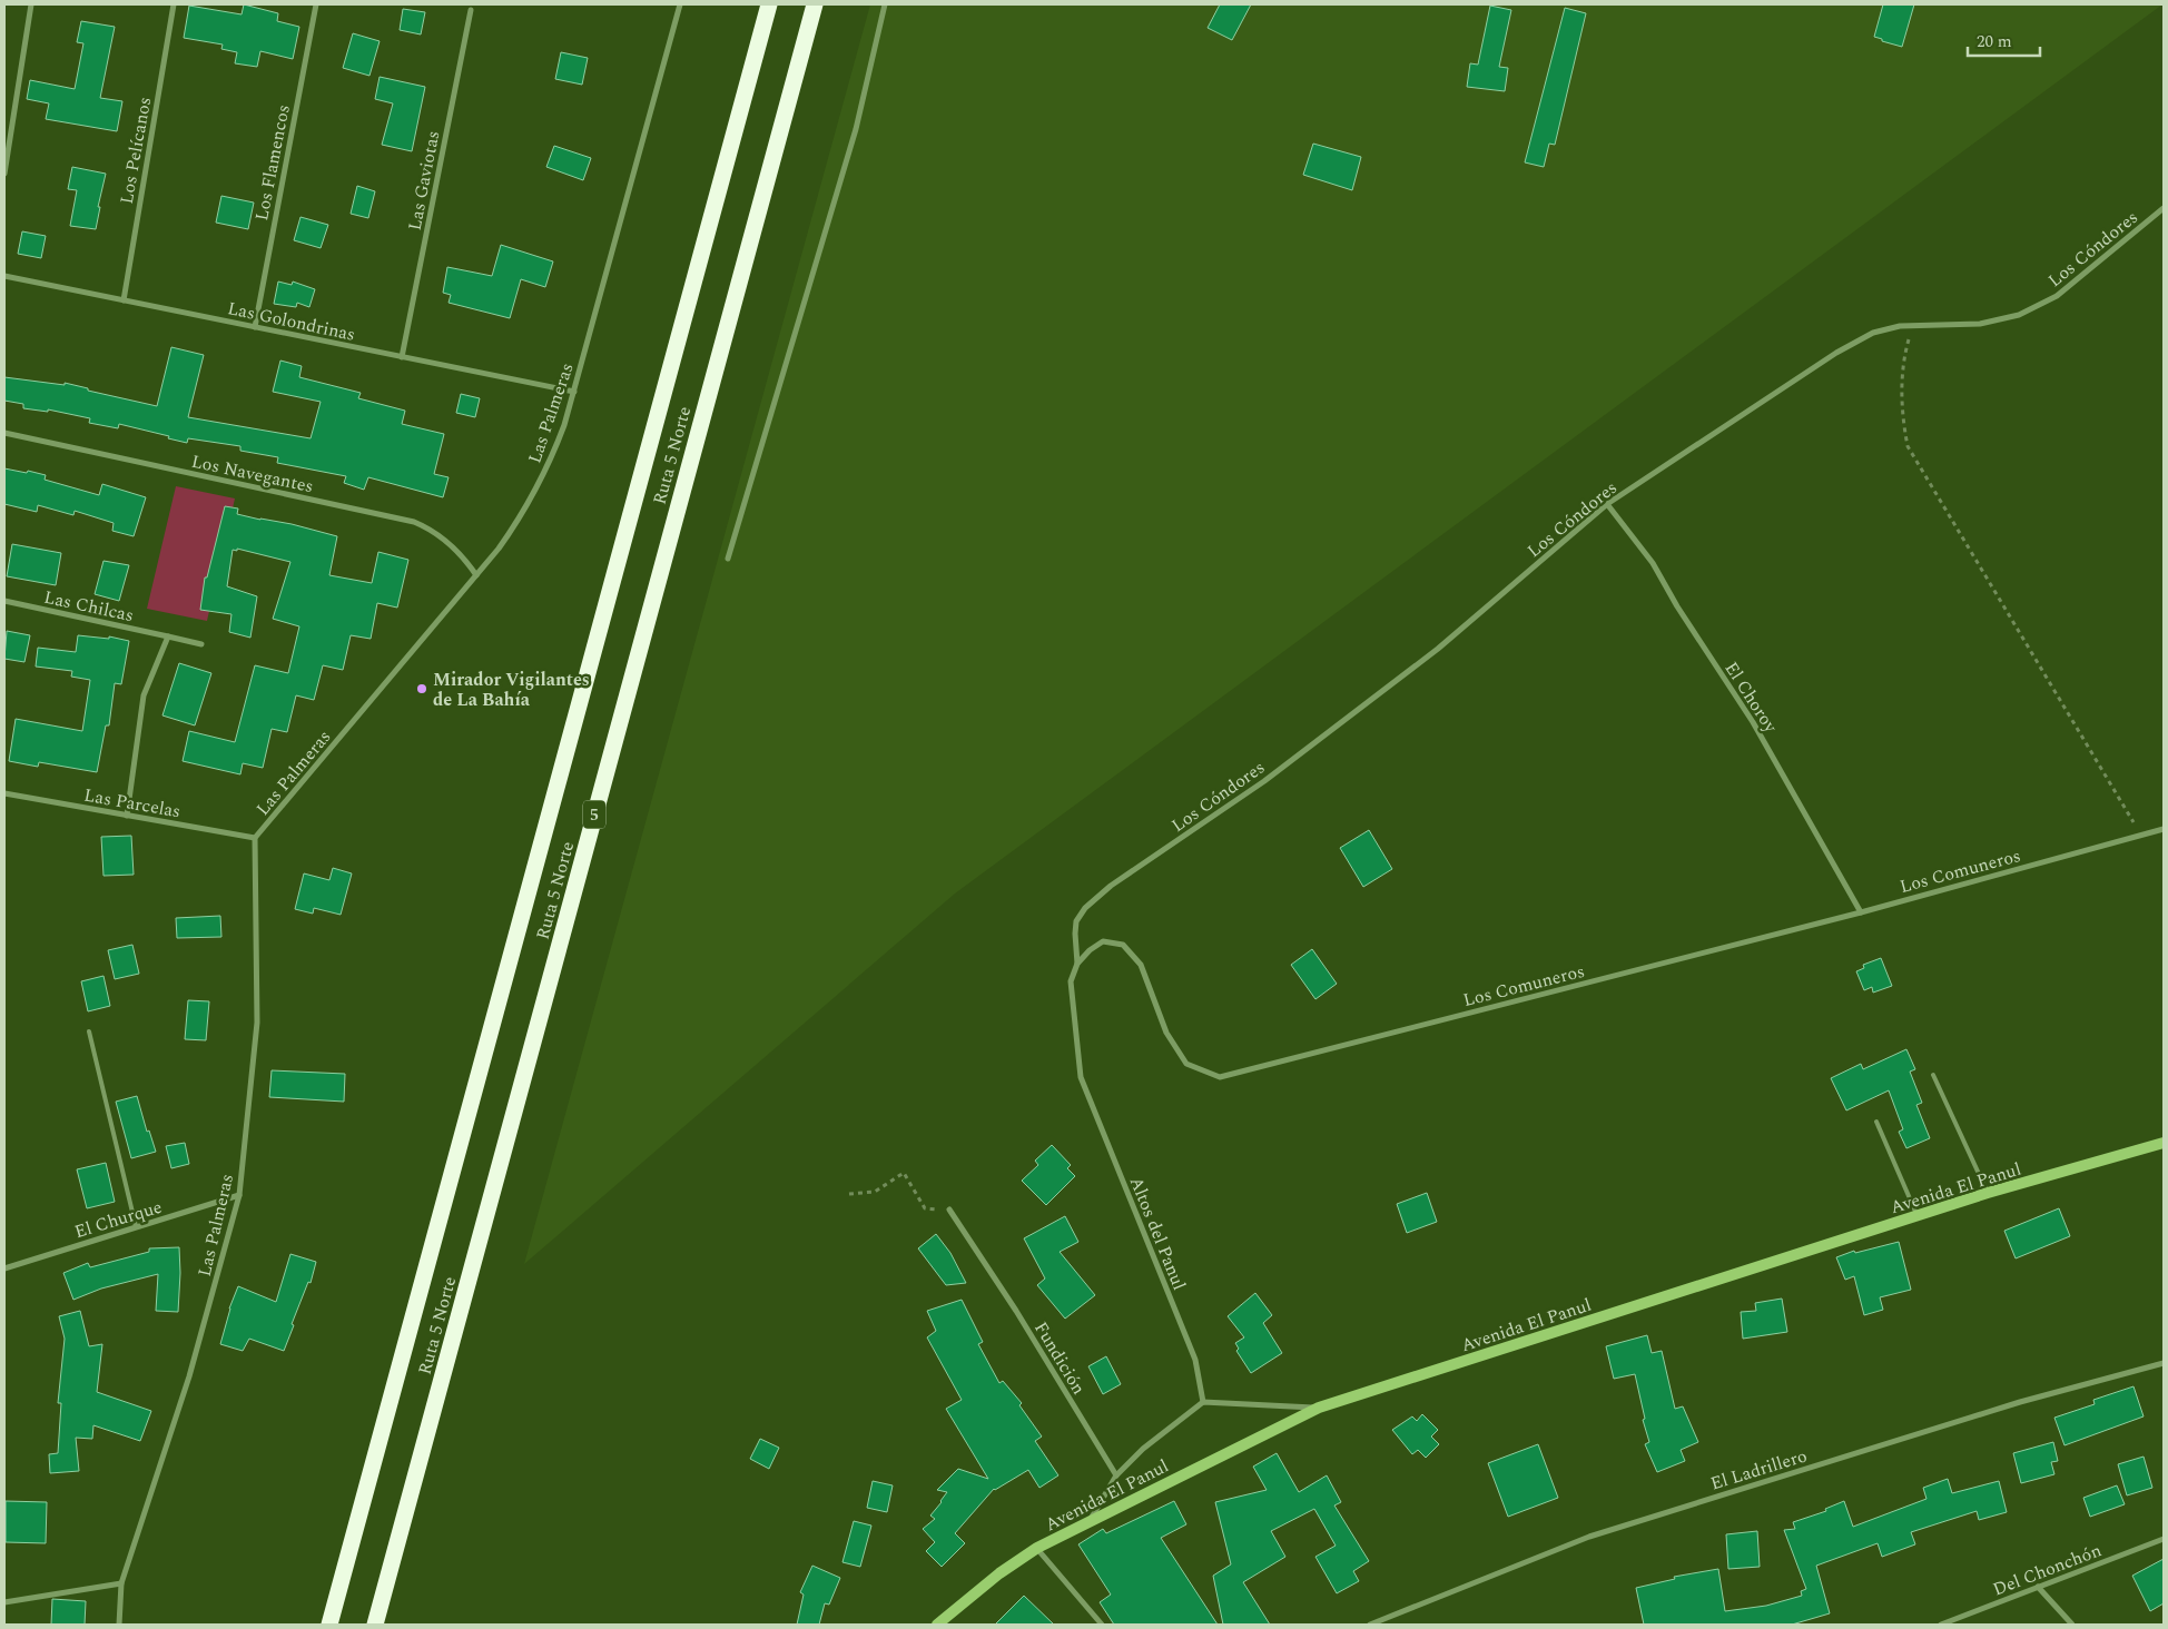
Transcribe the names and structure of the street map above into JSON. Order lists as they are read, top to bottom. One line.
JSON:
{"streets":{"highway":["Ruta 5 Norte","5"],"street":["Los Pelícanos","Los Flamencos","Las Gaviotas","Los Cóndores","Las Golondrinas","Las Palmeras","Los Navegantes","Las Chilcas","El Choroy","Las Parcelas","Los Comuneros","Avenida El Panul","El Churque","Altos del Panul","Fundición","El Ladrillero","Del Chonchón"]},"crossings":[["Los Pelícanos","Las Golondrinas"],["Los Flamencos","Las Golondrinas"],["Las Gaviotas","Las Golondrinas"],["Los Cóndores","El Choroy"],["Los Cóndores","Los Comuneros"],["Los Cóndores","Altos del Panul"],["Las Golondrinas","Las Palmeras"],["Las Palmeras","Los Navegantes"],["Las Palmeras","Las Parcelas"],["Las Palmeras","El Churque"],["El Choroy","Los Comuneros"],["Los Comuneros","Altos del Panul"]],"places":["Mirador Vigilantes de La Bahía"],"scale_bar":"20 m"}
